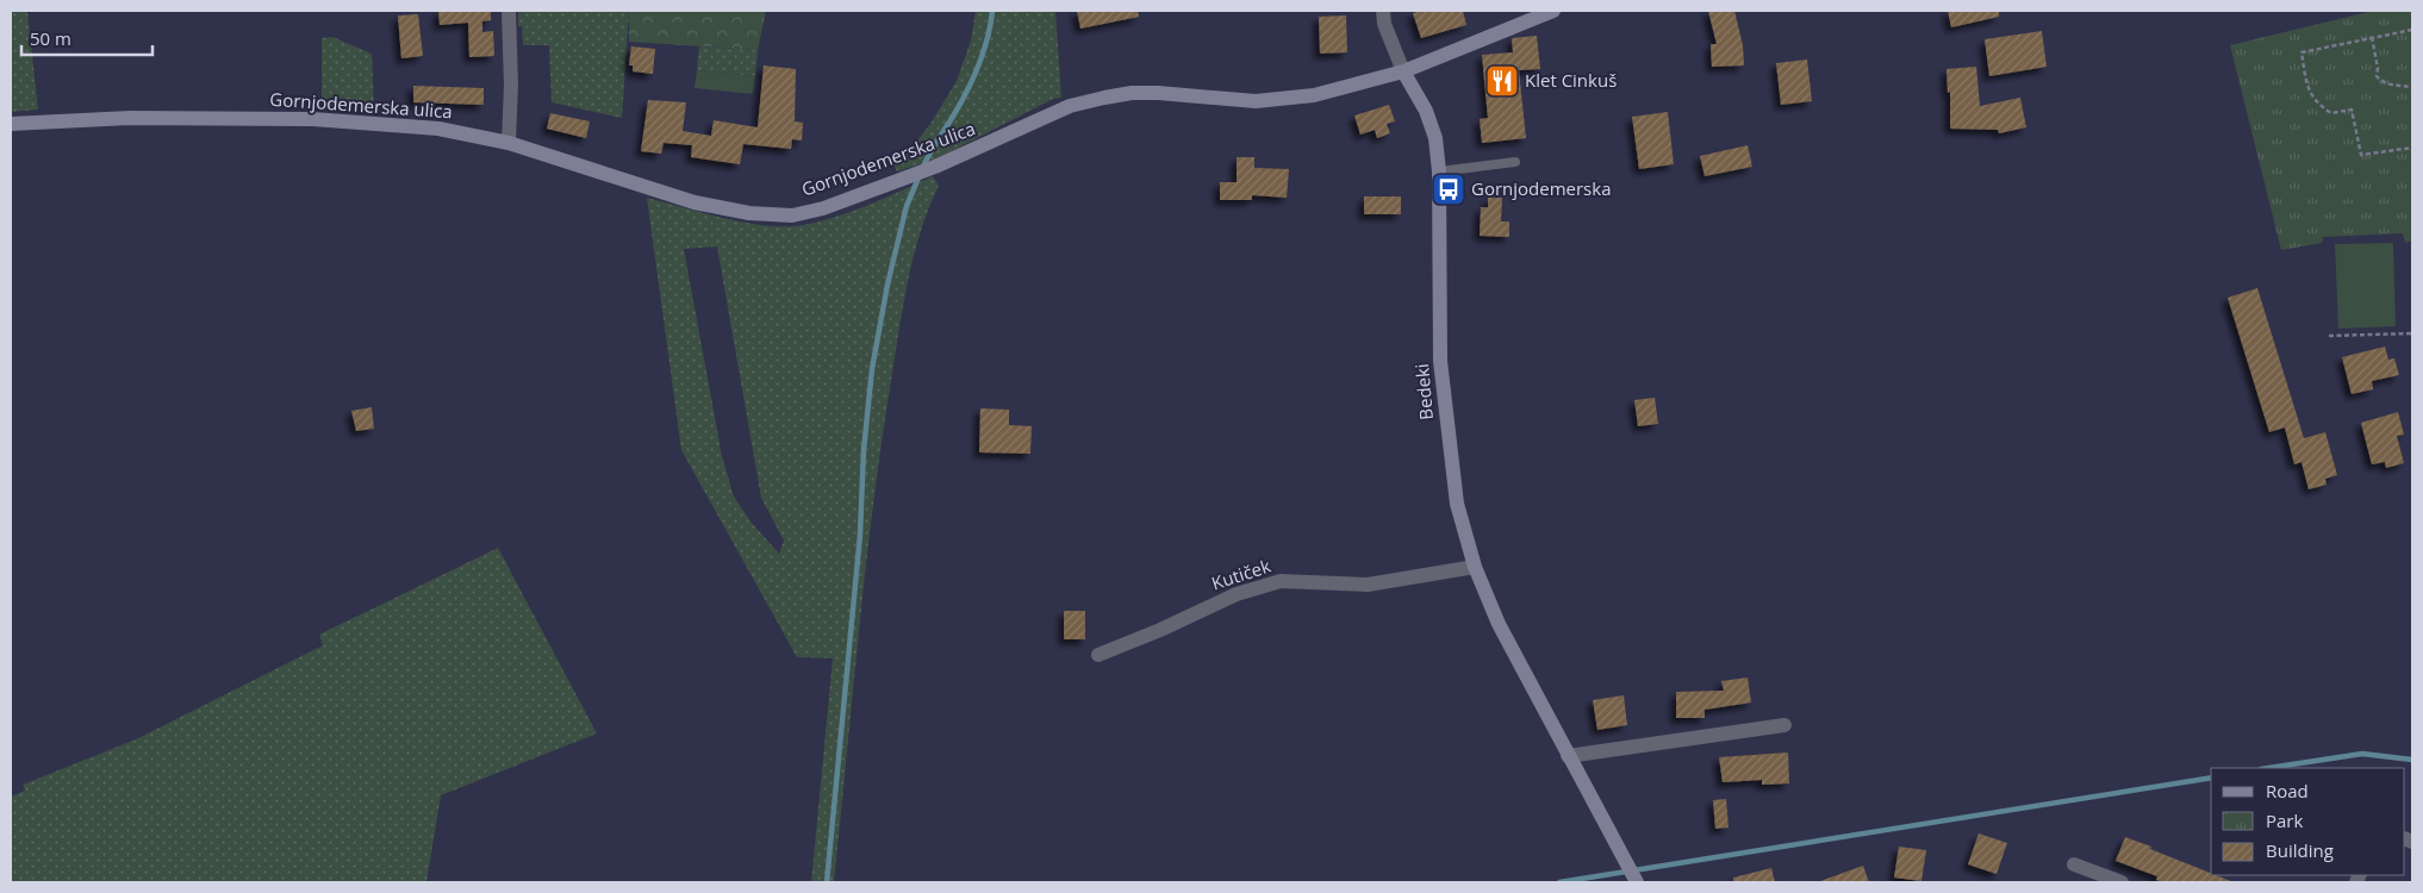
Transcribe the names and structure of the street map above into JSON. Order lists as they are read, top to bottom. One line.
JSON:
{"streets":{"street":["Gornjodemerska ulica","Bedeki","Kutiček"]},"crossings":[["Gornjodemerska ulica","Bedeki"],["Bedeki","Kutiček"]],"places":{"restaurant":["Klet Cinkuš"],"bus stop":["Gornjodemerska"]},"legend":["Road","Park","Building"],"scale_bar":"50 m"}
